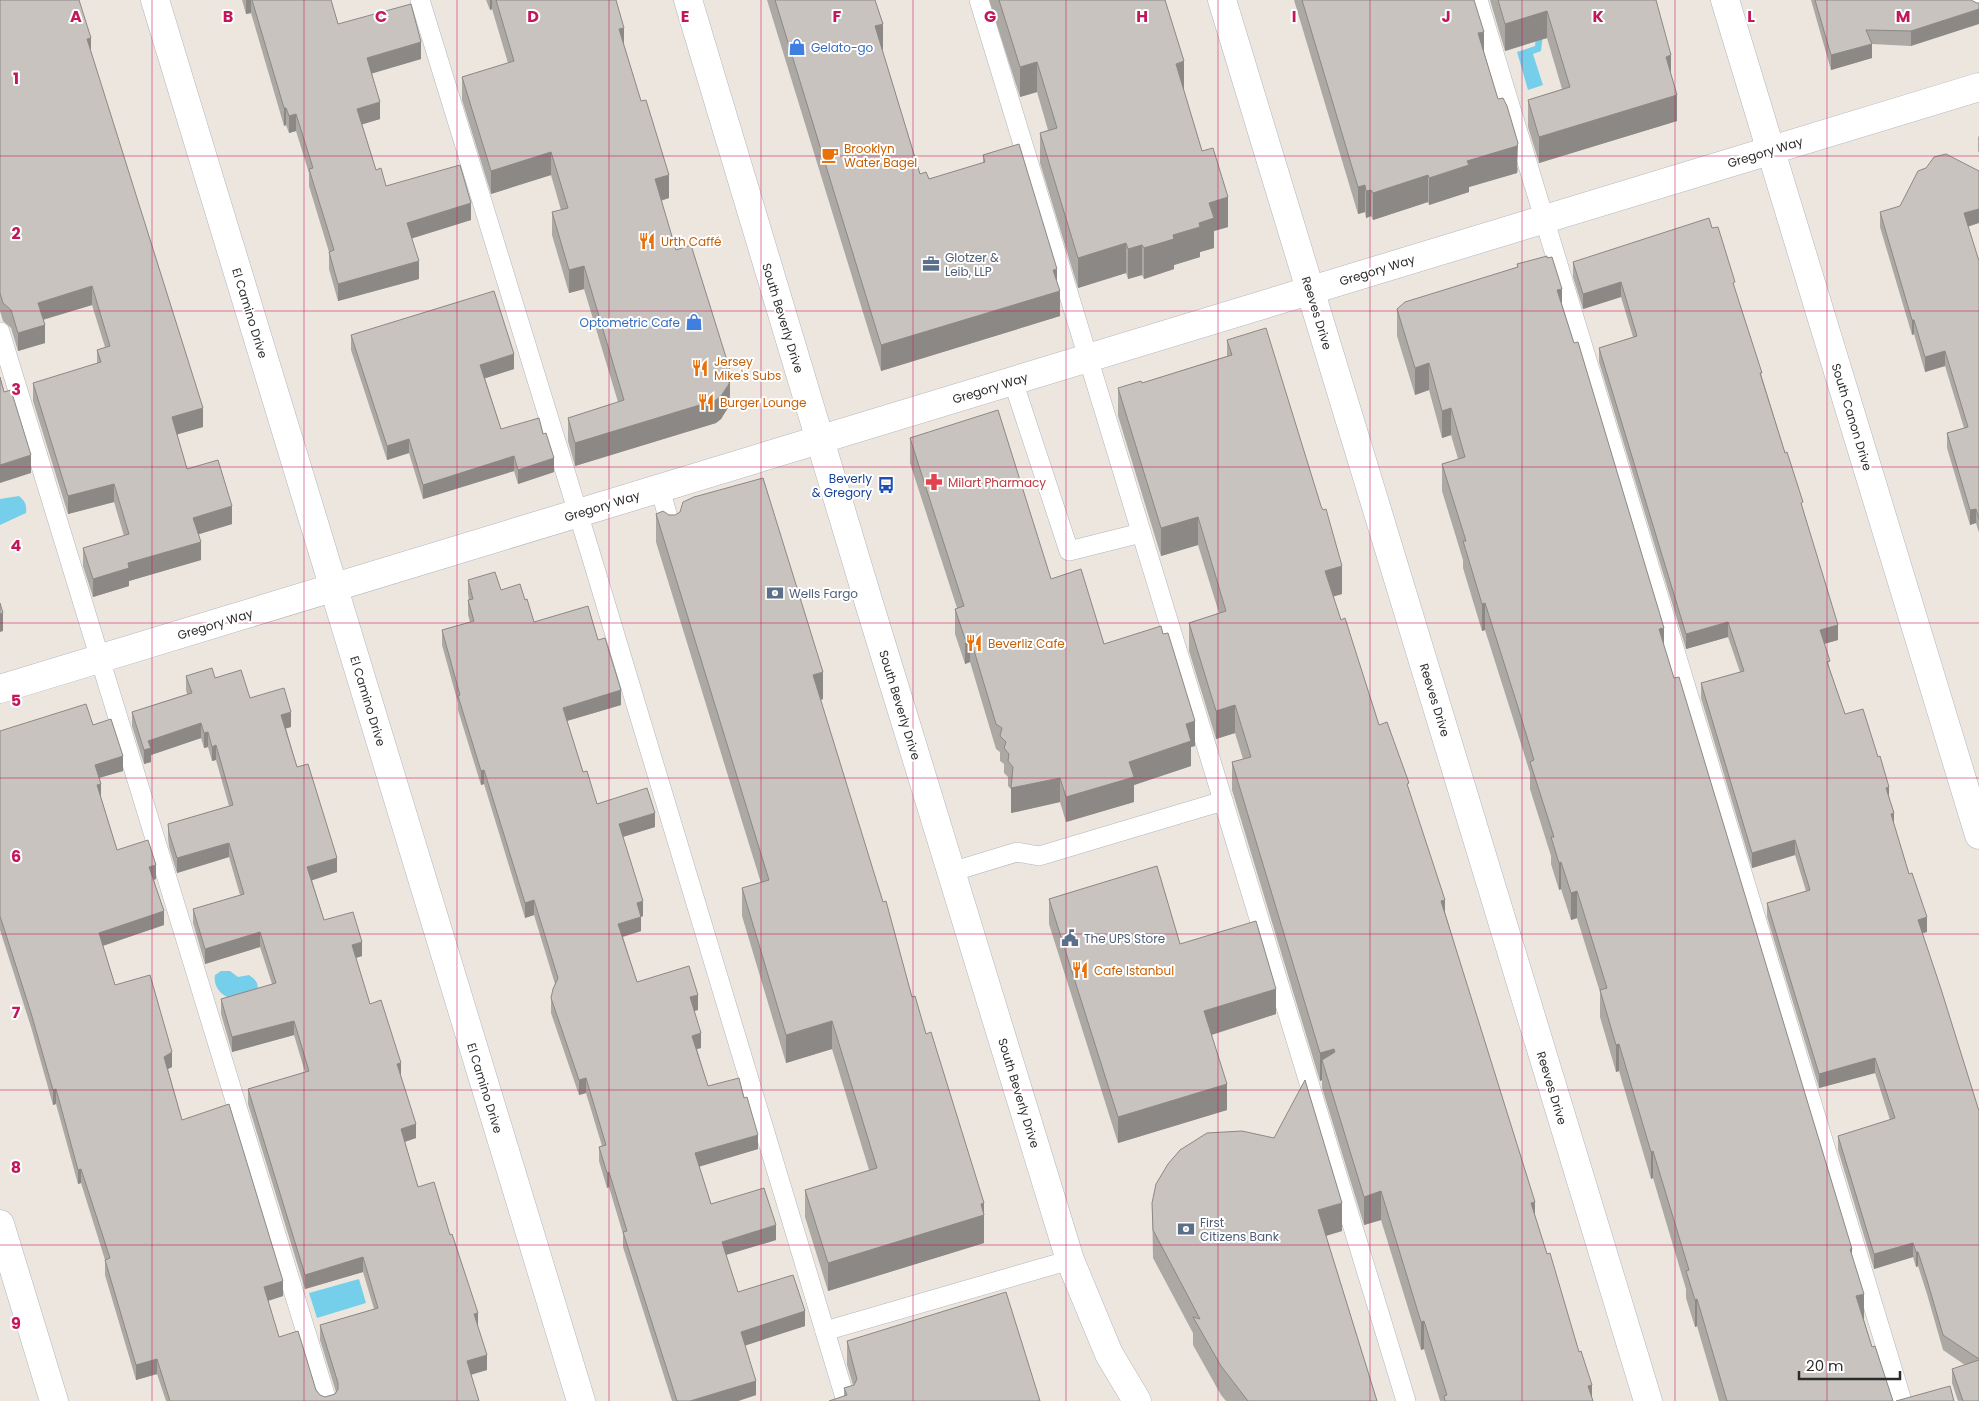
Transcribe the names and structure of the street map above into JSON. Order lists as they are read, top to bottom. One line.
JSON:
{"streets":{"street":["Gregory Way","El Camino Drive","Reeves Drive","South Beverly Drive","South Canon Drive"]},"crossings":[["Gregory Way","El Camino Drive"],["Gregory Way","Reeves Drive"],["Gregory Way","South Beverly Drive"],["Gregory Way","South Canon Drive"]],"places":{"shop":["Gelato-go","Optometric Cafe"],"cafe":["Brooklyn Water Bagel"],"restaurant":["Urth Caffé","Jersey Mike's Subs","Burger Lounge","Beverliz Cafe","Cafe Istanbul"],"office":["Glotzer & Leib, LLP"],"pharmacy":["Milart Pharmacy"],"bus stop":["Beverly & Gregory"],"bank":["Wells Fargo","First Citizens Bank"],"public building":["The UPS Store"]},"scale_bar":"20 m","grid":{"columns":["A","B","C","D","E","F","G","H","I","J","K","L","M"],"rows":["1","2","3","4","5","6","7","8","9"]}}
